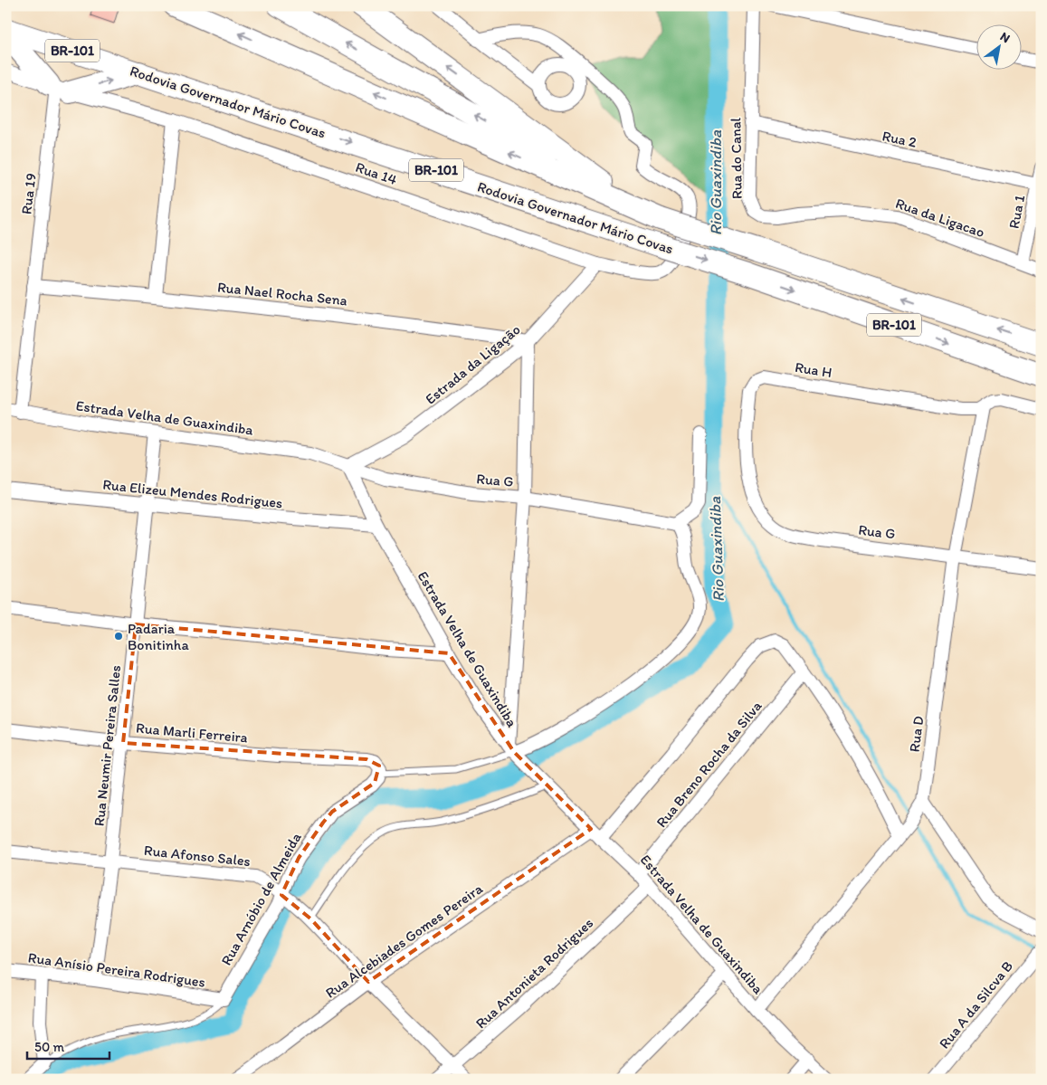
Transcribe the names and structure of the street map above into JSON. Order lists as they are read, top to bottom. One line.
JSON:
{"streets":{"highway":["BR-101","Rodovia Governador Mário Covas"],"street":["Rua 2","Rua do Canal","Rua 14","Rua 19","Rua 1","Rua da Ligacao","Rua Nael Rocha Sena","Estrada da Ligação","Rua H","Estrada Velha de Guaxindiba","Rua G","Rua Elizeu Mendes Rodrigues","Rua Marli Ferreira","Rua D","Rua Neumir Pereira Salles","Rua Breno Rocha da Silva","Rua Afonso Sales","Rua Arnóbio de Almeida","Rua Alcebiades Gomes Pereira","Rua Anísio Pereira Rodrigues","Rua Antonieta Rodrigues","Rua A da Silcva B"]},"crossings":[["BR-101","Rodovia Governador Mário Covas"],["Rua 2","Rua do Canal"],["Rua 2","Rua 1"],["Rua do Canal","Rua da Ligacao"],["Rua 14","Rua 19"],["Rua 14","Estrada da Ligação"],["Rua 19","Rua Nael Rocha Sena"],["Rua 19","Estrada Velha de Guaxindiba"],["Rua 1","Rua da Ligacao"],["Rua Nael Rocha Sena","Estrada da Ligação"],["Estrada da Ligação","Estrada Velha de Guaxindiba"],["Estrada da Ligação","Rua G"],["Rua H","Rua G"],["Rua H","Rua D"],["Estrada Velha de Guaxindiba","Rua G"],["Estrada Velha de Guaxindiba","Rua Elizeu Mendes Rodrigues"],["Estrada Velha de Guaxindiba","Rua D"],["Estrada Velha de Guaxindiba","Rua Neumir Pereira Salles"],["Estrada Velha de Guaxindiba","Rua Breno Rocha da Silva"],["Estrada Velha de Guaxindiba","Rua Alcebiades Gomes Pereira"],["Estrada Velha de Guaxindiba","Rua Antonieta Rodrigues"],["Rua G","Rua D"],["Rua Elizeu Mendes Rodrigues","Rua Neumir Pereira Salles"],["Rua Marli Ferreira","Rua Neumir Pereira Salles"],["Rua Marli Ferreira","Rua Arnóbio de Almeida"],["Rua Neumir Pereira Salles","Rua Afonso Sales"],["Rua Neumir Pereira Salles","Rua Anísio Pereira Rodrigues"],["Rua Afonso Sales","Rua Arnóbio de Almeida"],["Rua Afonso Sales","Rua Alcebiades Gomes Pereira"],["Rua Afonso Sales","Rua Antonieta Rodrigues"],["Rua Arnóbio de Almeida","Rua Anísio Pereira Rodrigues"]],"water":["Rio Guaxindiba"],"places":["Padaria Bonitinha"],"scale_bar":"50 m","north":"top right"}
